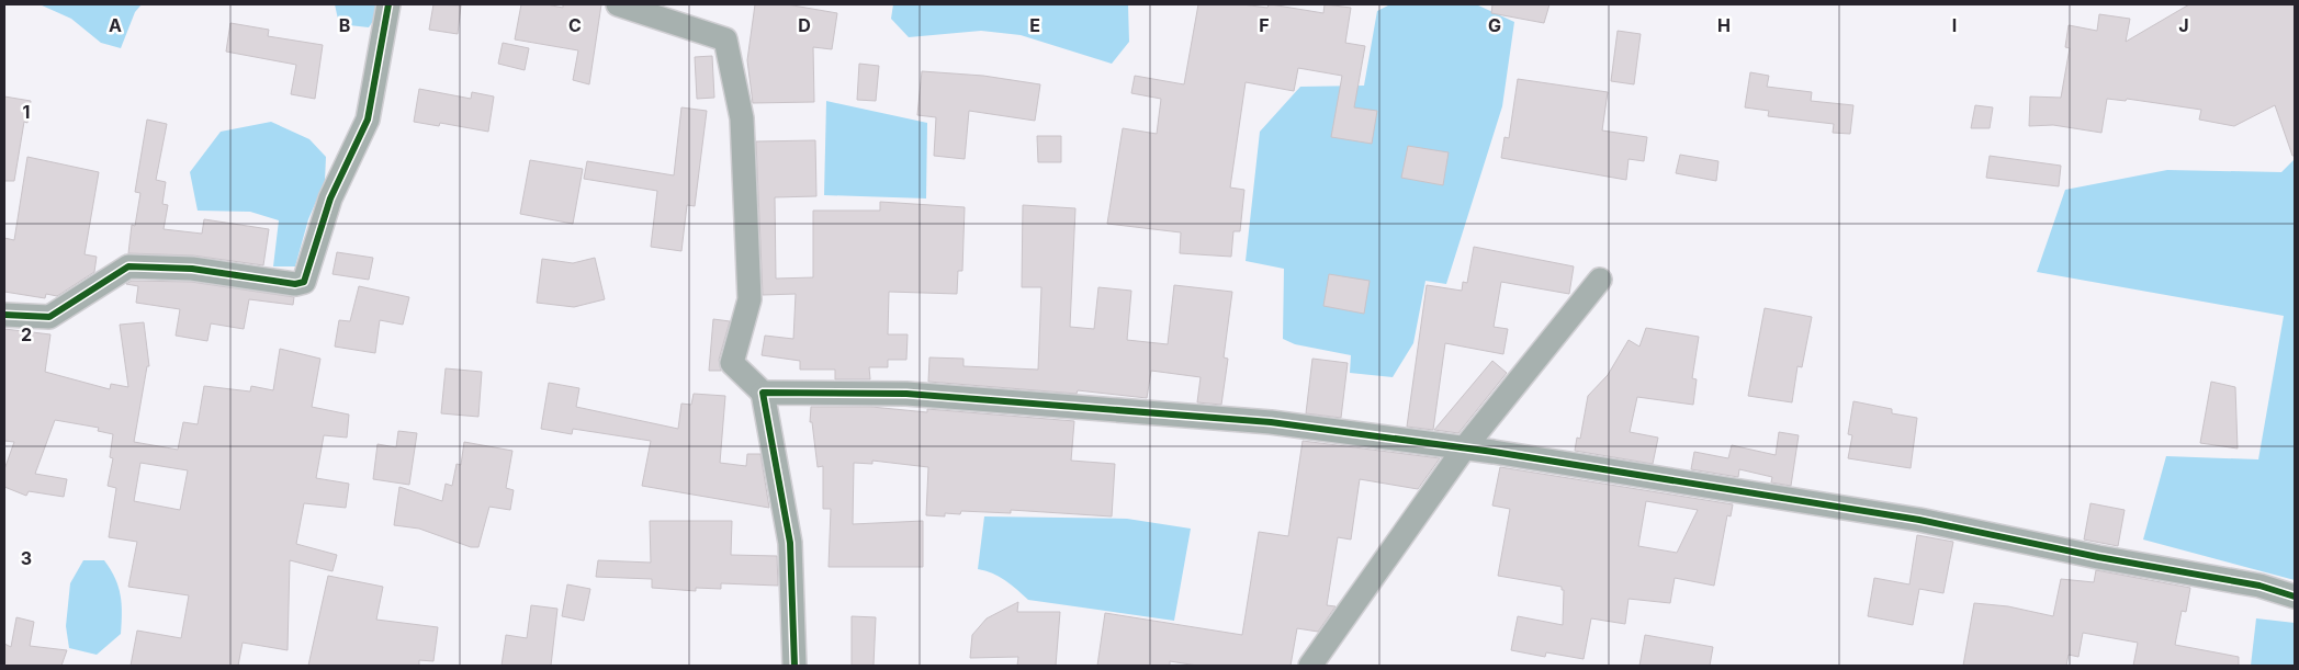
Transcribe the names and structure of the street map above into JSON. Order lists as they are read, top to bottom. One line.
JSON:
{"grid":{"columns":["A","B","C","D","E","F","G","H","I","J"],"rows":["1","2","3"]}}
